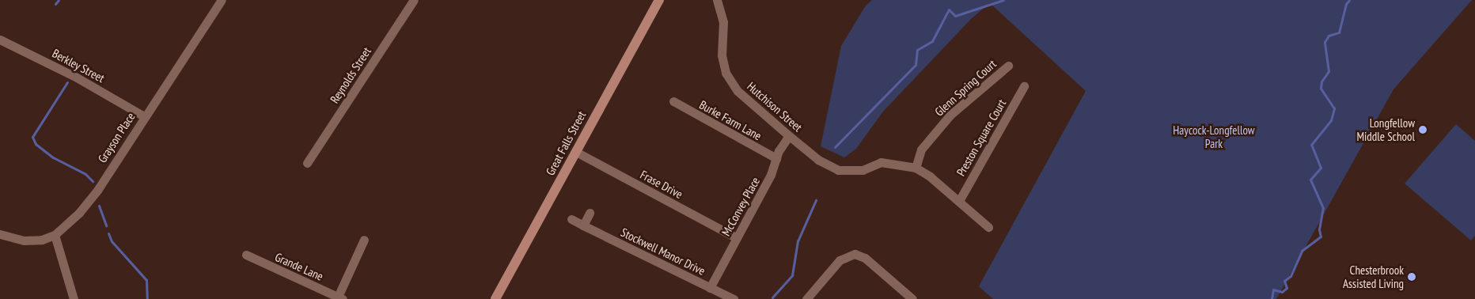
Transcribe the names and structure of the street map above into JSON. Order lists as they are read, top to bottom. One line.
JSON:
{"streets":{"main road":["Great Falls Street"],"street":["Berkley Street","Reynolds Street","Glenn Spring Court","Hutchison Street","Burke Farm Lane","Grayson Place","Preston Square Court","Frase Drive","McConvey Place","Stockwell Manor Drive","Grande Lane"]},"crossings":[["Berkley Street","Grayson Place"],["Glenn Spring Court","Hutchison Street"],["Hutchison Street","McConvey Place"],["Burke Farm Lane","McConvey Place"],["Great Falls Street","Frase Drive"],["Frase Drive","McConvey Place"],["McConvey Place","Stockwell Manor Drive"]],"parks":["Haycock-Longfellow Park"],"places":["Longfellow Middle School","Chesterbrook Assisted Living"]}
